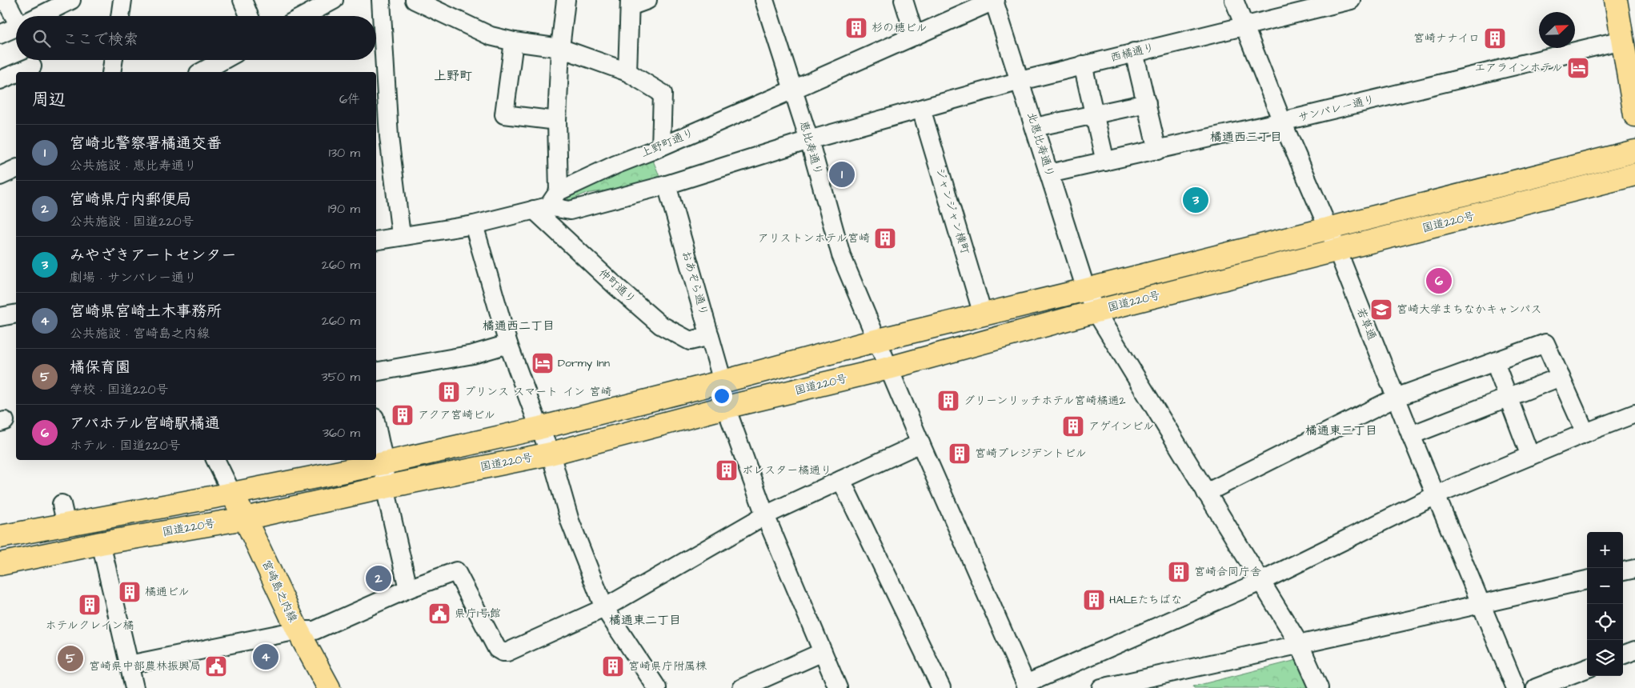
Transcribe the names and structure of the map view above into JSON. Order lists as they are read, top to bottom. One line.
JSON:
{"streets":{"main road":["国道220号","宮崎島之内線"],"street":["西橘通り","サンバレー通り","上野町通り","北恵比寿通り","恵比寿通り","ジャンジャン横町","おあぞら通り","仲町通り","若草通"]},"crossings":[["西橘通り","北恵比寿通り"],["西橘通り","恵比寿通り"],["西橘通り","ジャンジャン横町"],["西橘通り","若草通"],["サンバレー通り","北恵比寿通り"],["サンバレー通り","若草通"],["上野町通り","北恵比寿通り"],["上野町通り","恵比寿通り"],["北恵比寿通り","国道220号"],["恵比寿通り","国道220号"],["ジャンジャン横町","国道220号"],["国道220号","おあぞら通り"],["国道220号","若草通"],["国道220号","宮崎島之内線"],["おあぞら通り","仲町通り"]],"districts":["上野町","橘通西三丁目","橘通西二丁目","橘通東三丁目","橘通東二丁目"],"places":{"building":["杉の穂ビル","宮崎ナナイロ","アリストンホテル宮崎","プリンス スマート イン 宮崎","グリーンリッチホテル宮崎橘通2","アクア宮崎ビル","アゲインビル","宮崎プレジデントビル","ポレスター橘通り","宮崎合同庁舎","橘通ビル","HALEたちばな","ホテルクレイン橘","宮崎県庁附属棟"],"hotel":["エアラインホテル","Dormy Inn"],"school or university":["宮崎大学まちなかキャンパス"],"public building":["県庁1号館","宮崎県中部農林振興局"]},"north":"top right","page":{"search":"ここで検索","heading":["周辺","6件"],"list":[{"mark":"1","name":"宮崎北警察署橘通交番","note":"公共施設 · 恵比寿通り","value":"130 m"},{"mark":"2","name":"宮崎県庁内郵便局","note":"公共施設 · 国道220号","value":"190 m"},{"mark":"3","name":"みやざきアートセンター","note":"劇場 · サンバレー通り","value":"260 m"},{"mark":"4","name":"宮崎県宮崎土木事務所","note":"公共施設 · 宮崎島之内線","value":"260 m"},{"mark":"5","name":"橘保育園","note":"学校 · 国道220号","value":"350 m"},{"mark":"6","name":"アパホテル宮崎駅橘通","note":"ホテル · 国道220号","value":"360 m"}],"pins":["1","3","6","2","4","5"],"map_buttons":["+","−"]}}
